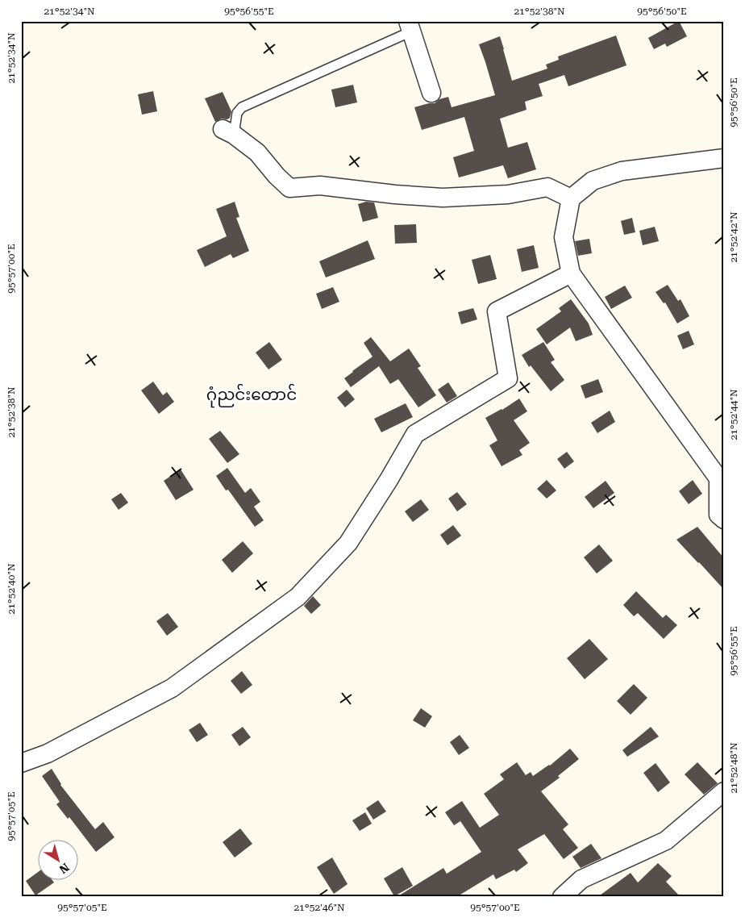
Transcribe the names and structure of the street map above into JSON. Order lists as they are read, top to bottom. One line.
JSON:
{"districts":["ဂုံညင်းတောင်"],"north":"bottom right","coordinates":["21°52'34\"N","95°56'55\"E","21°52'38\"N","95°56'50\"E","21°52'42\"N","95°57'00\"E","21°52'44\"N","21°52'40\"N","21°52'48\"N","95°57'05\"E","21°52'46\"N"]}
